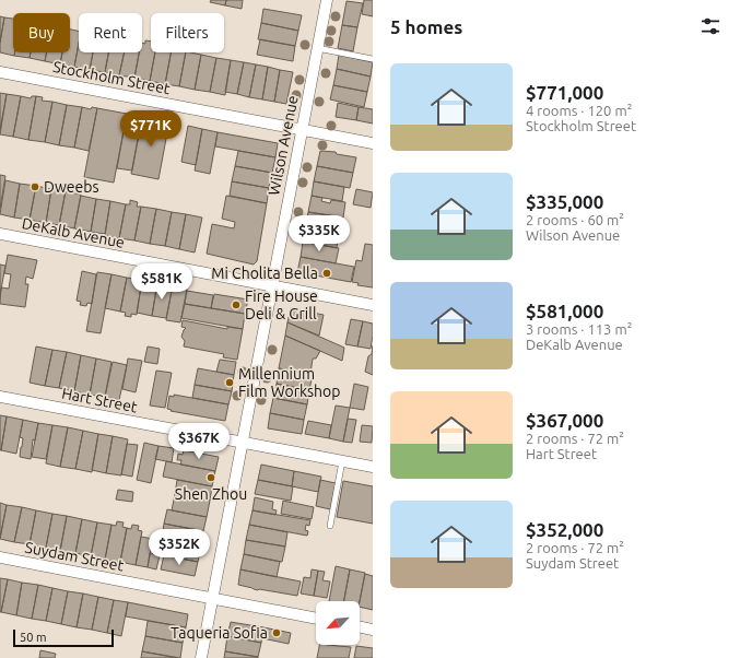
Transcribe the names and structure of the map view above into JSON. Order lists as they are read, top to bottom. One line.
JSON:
{"streets":{"street":["Stockholm Street","Wilson Avenue","DeKalb Avenue","Hart Street","Suydam Street"]},"crossings":[["Stockholm Street","Wilson Avenue"],["Wilson Avenue","DeKalb Avenue"],["Wilson Avenue","Hart Street"],["Wilson Avenue","Suydam Street"]],"places":["Dweebs","Mi Cholita Bella","Fire House Deli & Grill","Millennium Film Workshop","Shen Zhou","Taqueria Sofia"],"scale_bar":"50 m","north":"bottom left","page":{"heading":"5 homes","chip":["Buy","Rent","Filters"],"list":[{"name":"$771,000","note":"4 rooms · 120 m² · Stockholm Street"},{"name":"$335,000","note":"2 rooms · 60 m² · Wilson Avenue"},{"name":"$581,000","note":"3 rooms · 113 m² · DeKalb Avenue"},{"name":"$367,000","note":"2 rooms · 72 m² · Hart Street"},{"name":"$352,000","note":"2 rooms · 72 m² · Suydam Street"}],"price":["$771K","$335K","$581K","$367K","$352K"],"scale":"50 m"}}
